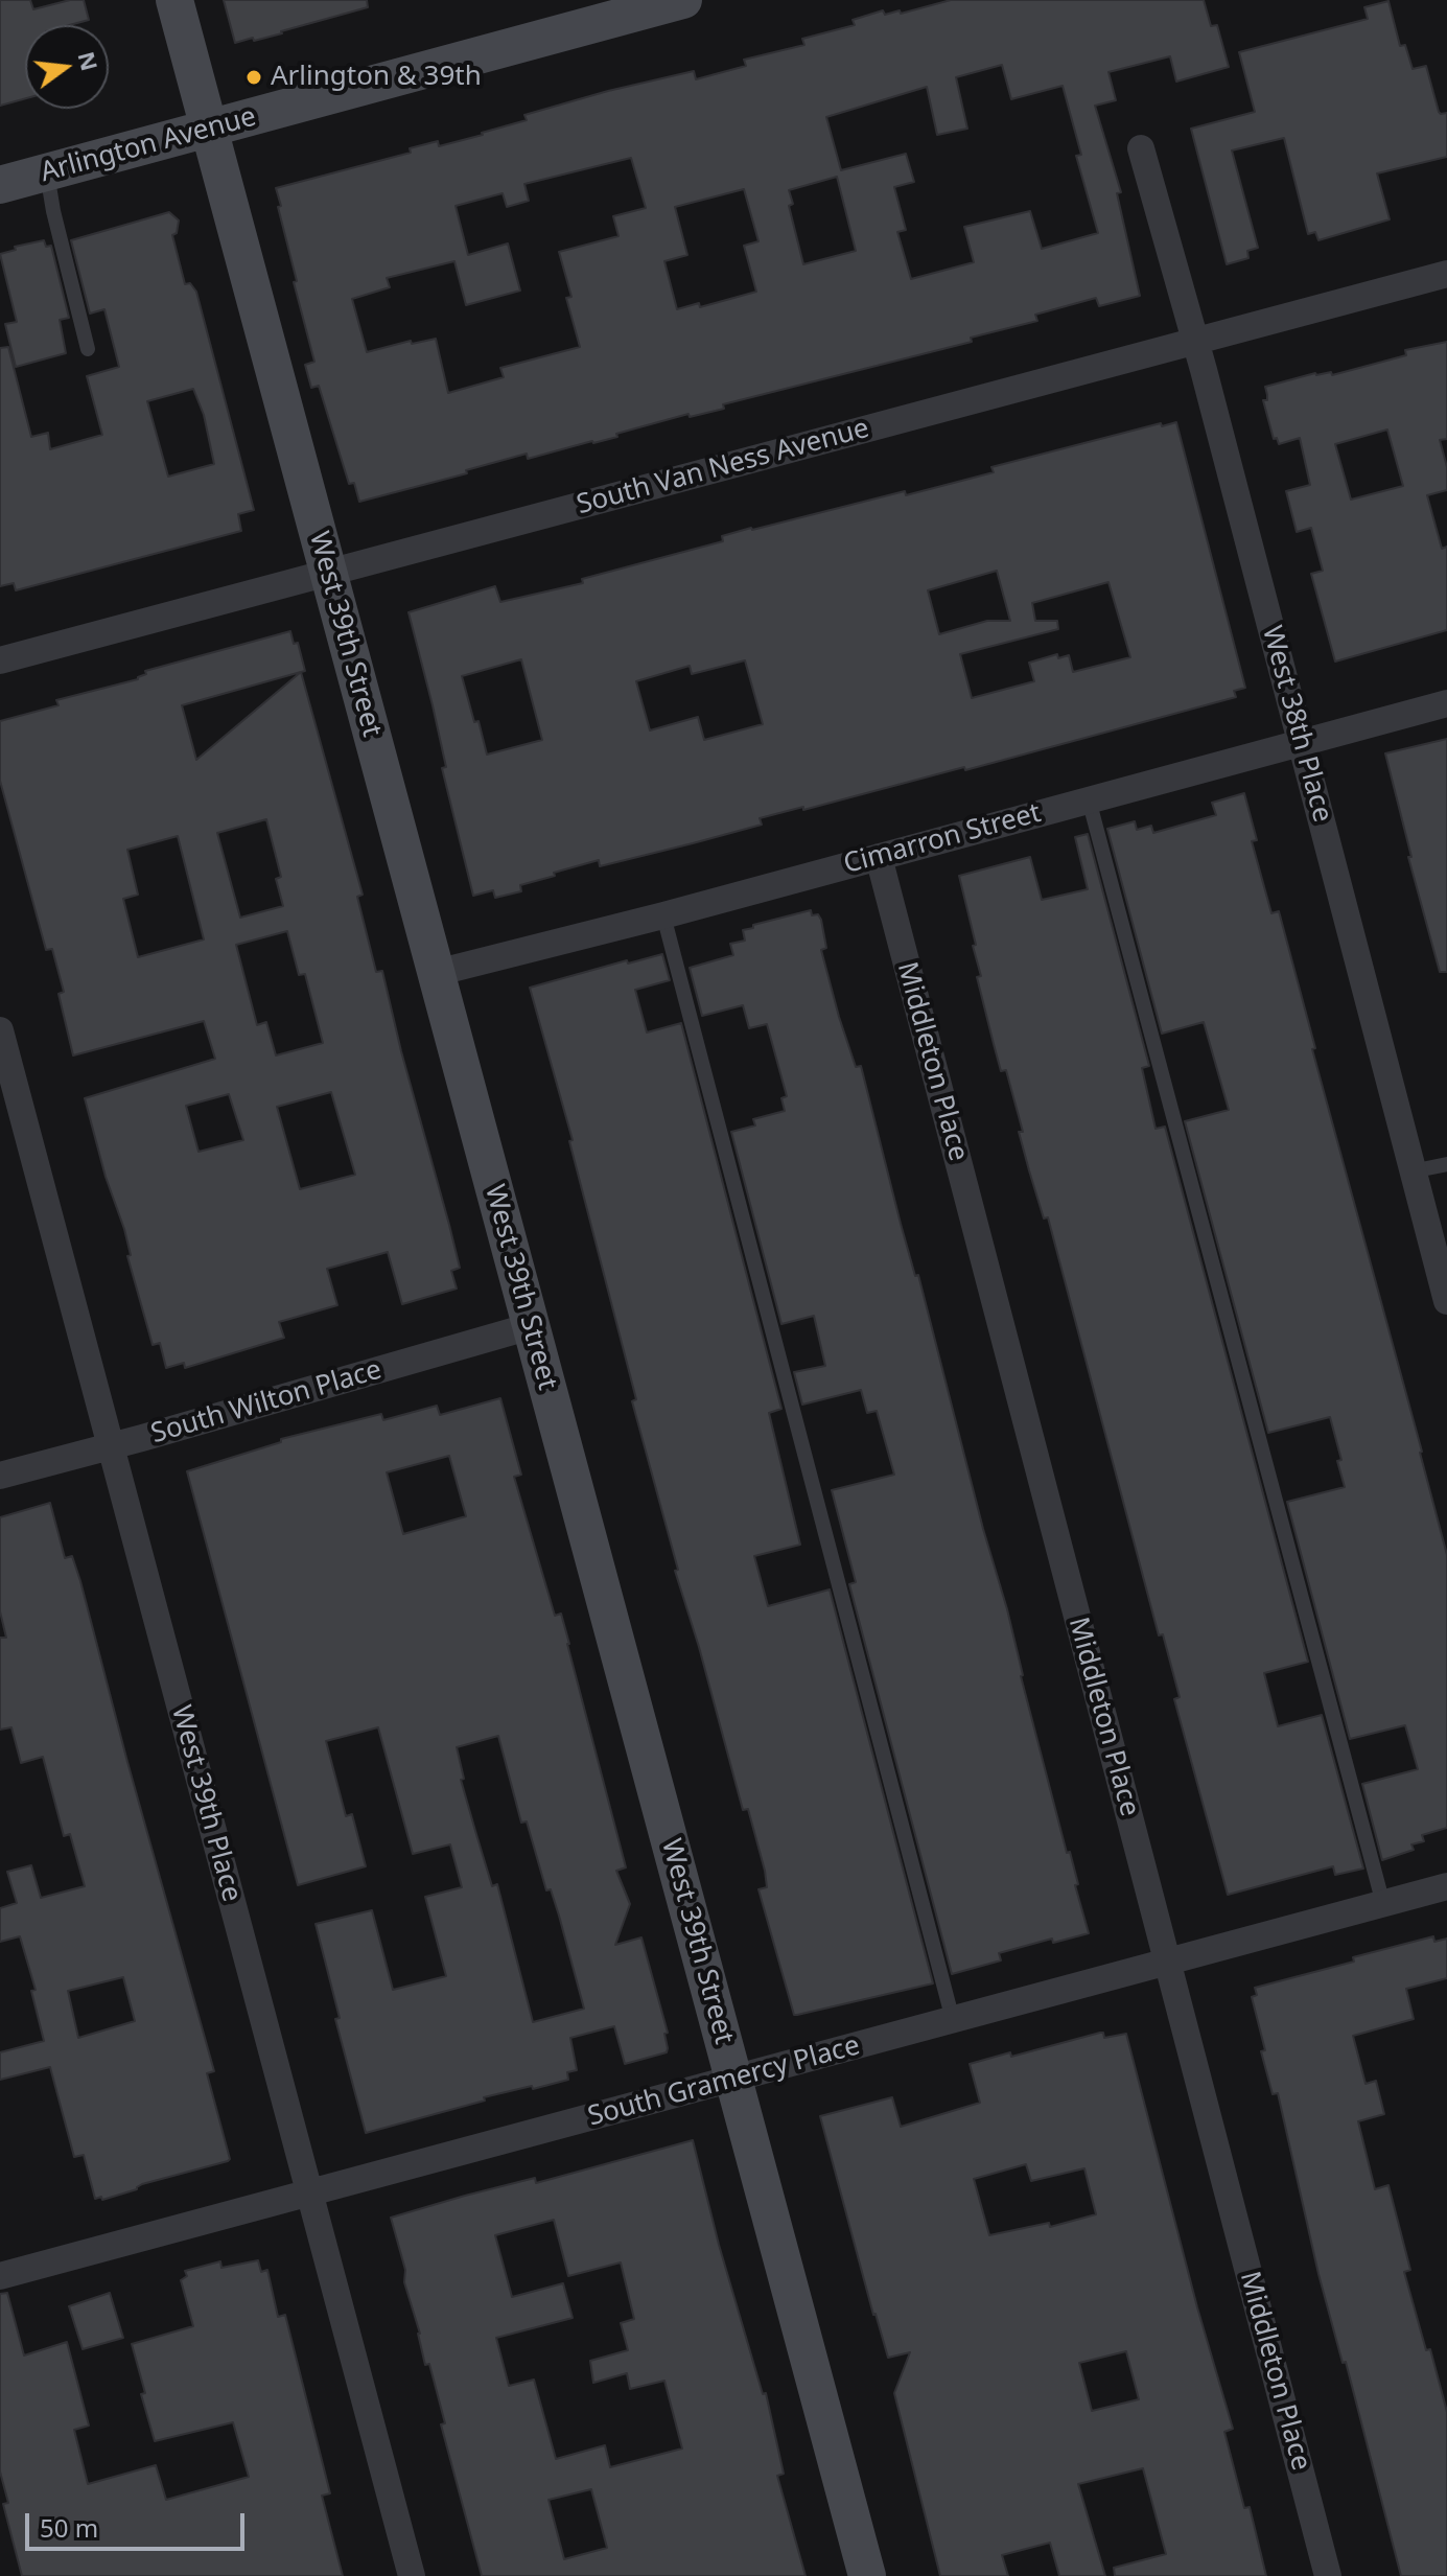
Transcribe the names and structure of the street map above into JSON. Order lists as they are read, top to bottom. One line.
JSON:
{"streets":{"street":["Arlington Avenue","South Van Ness Avenue","West 39th Street","West 38th Place","Cimarron Street","Middleton Place","South Wilton Place","West 39th Place","South Gramercy Place"]},"crossings":[["Arlington Avenue","West 39th Street"],["South Van Ness Avenue","West 39th Street"],["South Van Ness Avenue","West 38th Place"],["West 39th Street","Cimarron Street"],["West 39th Street","South Wilton Place"],["West 39th Street","South Gramercy Place"],["West 38th Place","Cimarron Street"],["Cimarron Street","Middleton Place"],["Middleton Place","South Gramercy Place"],["South Wilton Place","West 39th Place"],["West 39th Place","South Gramercy Place"]],"places":["Arlington & 39th"],"scale_bar":"50 m","north":"right"}
